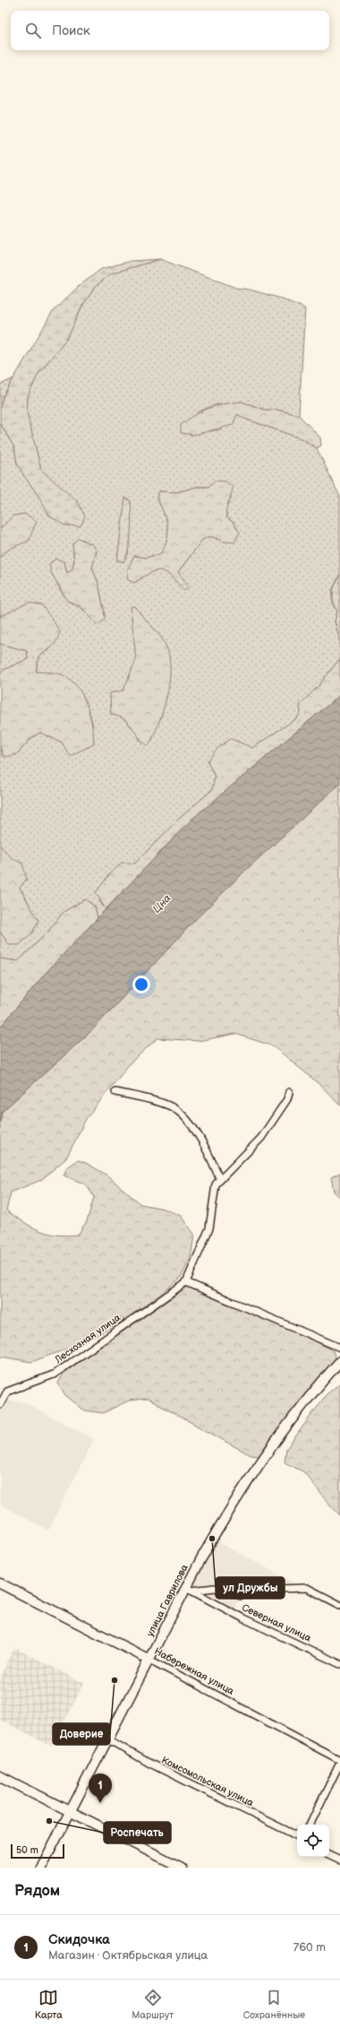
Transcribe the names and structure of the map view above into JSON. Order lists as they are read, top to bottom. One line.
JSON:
{"streets":{"street":["Лесхозная улица","улица Гаврилова","Северная улица","Набережная улица","Комсомольская улица"]},"crossings":[["улица Гаврилова","Северная улица"],["улица Гаврилова","Набережная улица"],["улица Гаврилова","Комсомольская улица"]],"water":["Цна"],"places":["ул Дружбы","Доверие","Роспечать"],"scale_bar":"50 m","page":{"search":"Поиск","pins":"1","scale":"50 m","heading":"Рядом","list":[{"mark":"1","name":"Скидочка","note":"Магазин · Октябрьская улица","value":"760 m"}],"nav":["Карта","Маршрут","Сохранённые"]}}
